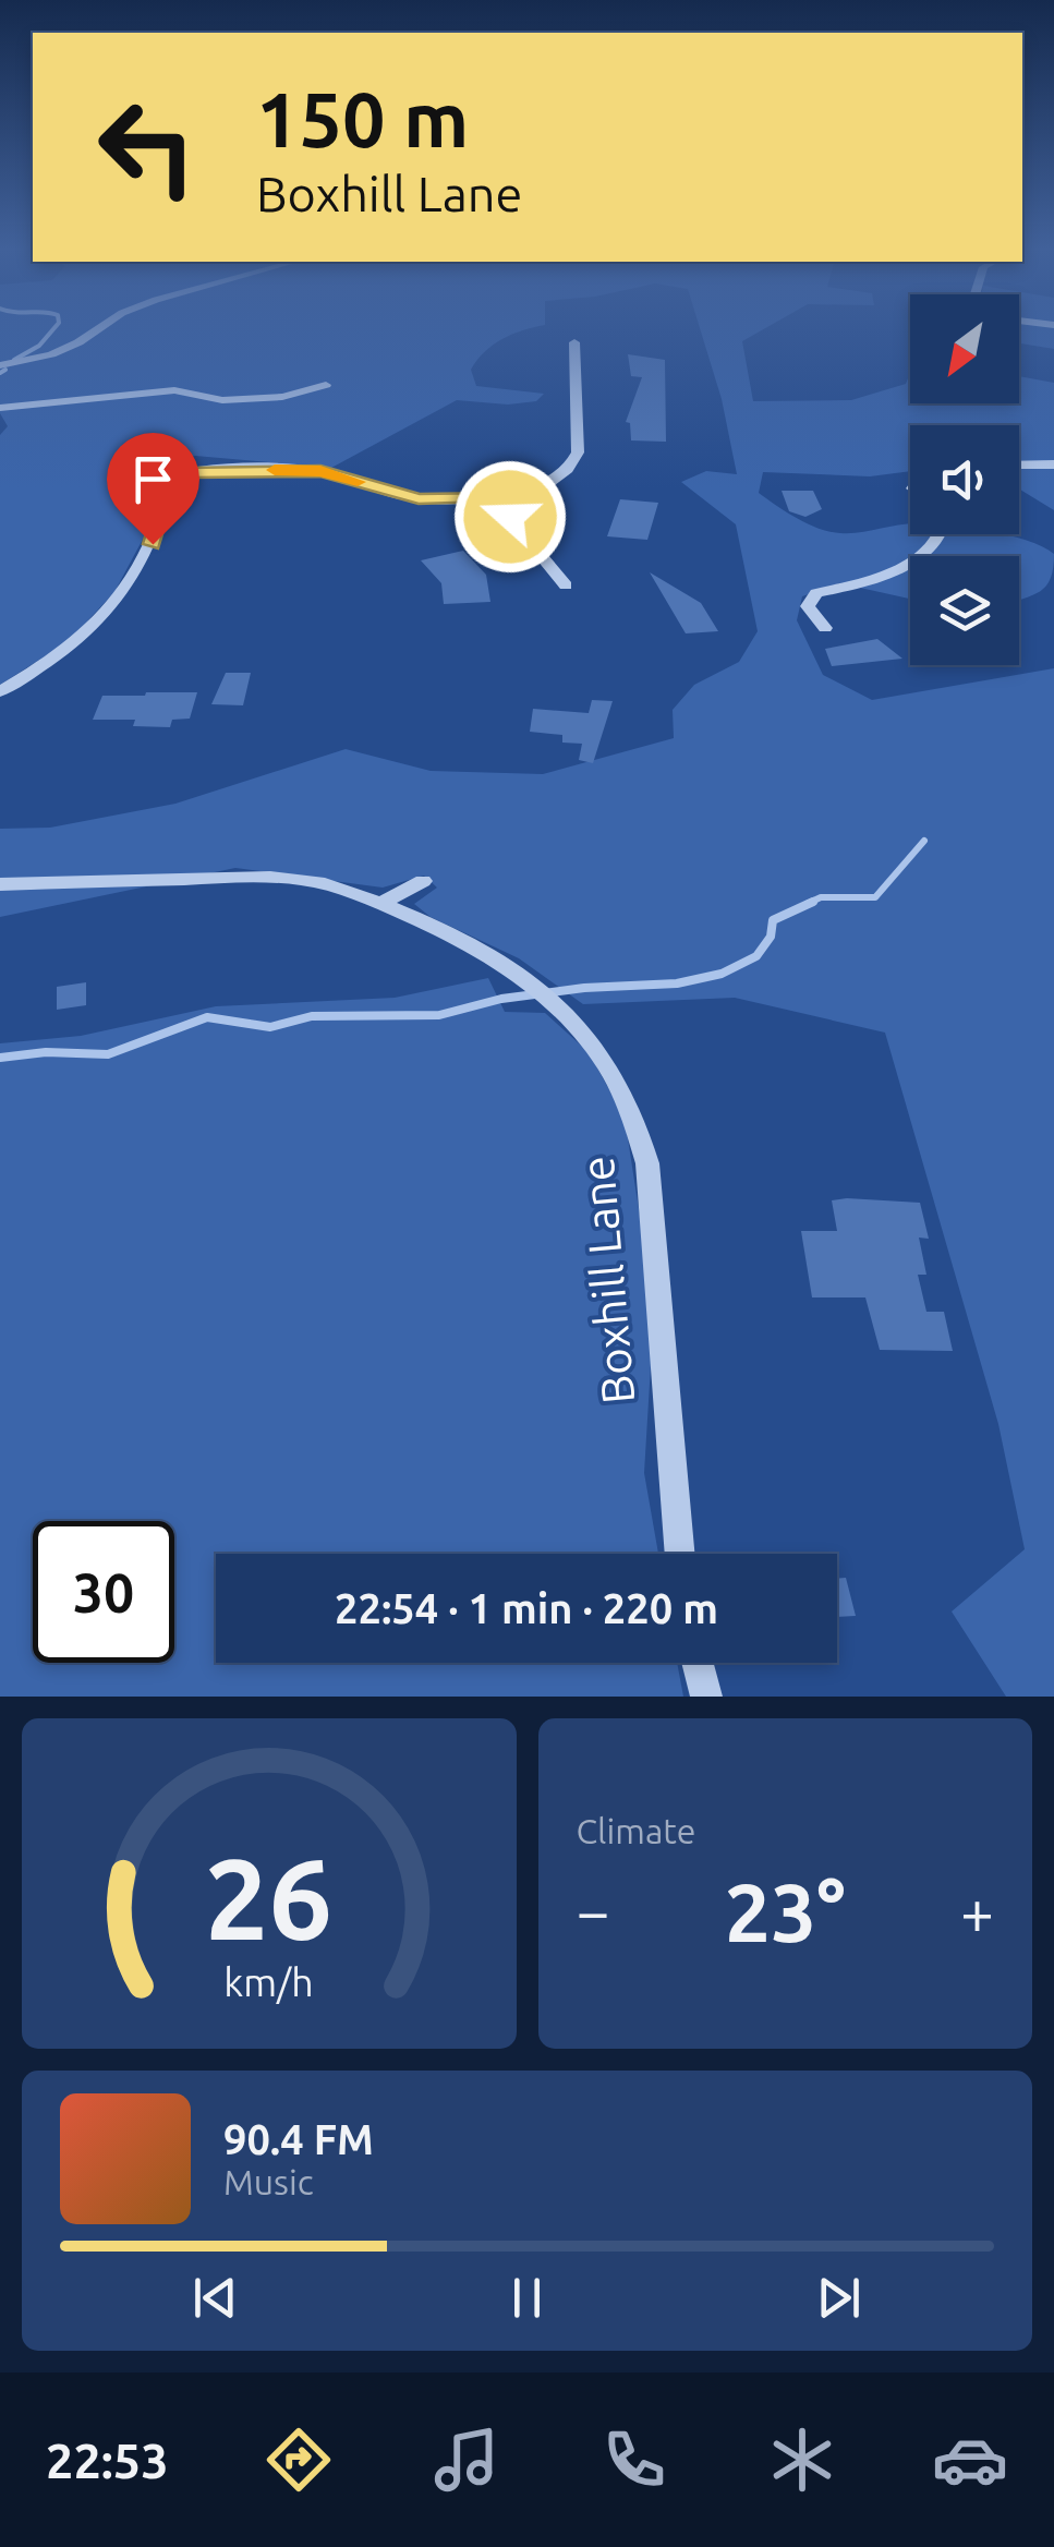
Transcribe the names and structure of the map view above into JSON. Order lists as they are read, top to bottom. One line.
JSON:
{"streets":{"street":["Boxhill Lane"]},"north":"bottom left","page":{"turn":["150 m","Boxhill Lane"],"limit":"30","trip":"22:54 · 1 min · 220 m","tile":"Climate","heat":["−","23°","+"],"song":["90.4 FM","Music"],"tabs":"22:53","gauge":["26","km/h"]}}
